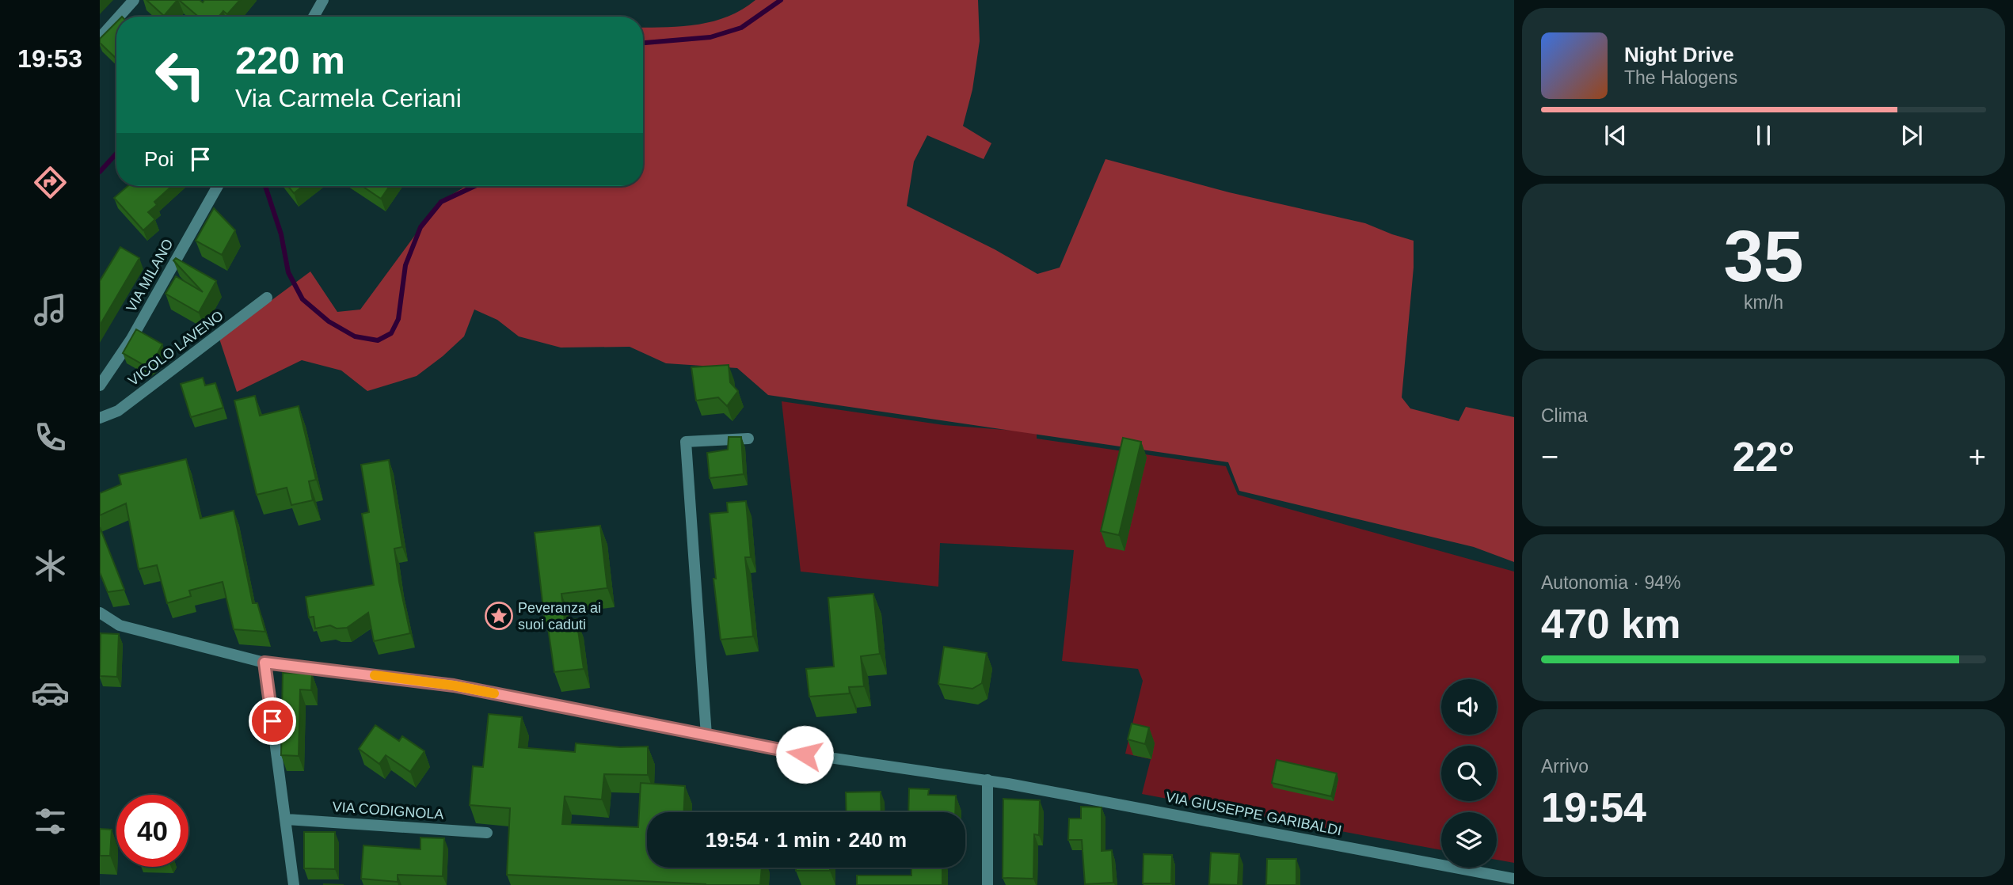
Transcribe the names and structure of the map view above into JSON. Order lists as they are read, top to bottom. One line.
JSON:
{"streets":{"street":["VIA MILANO","VICOLO LAVENO","VIA CODIGNOLA","VIA GIUSEPPE GARIBALDI"]},"places":{"place":["Peveranza ai suoi caduti"]},"page":{"tabs":"19:53","turn":["220 m","Via Carmela Ceriani"],"song":["Night Drive","The Halogens"],"then":"Poi","tile":[["35","km/h"],"Clima",["Autonomia · 94%","470 km"],["Arrivo","19:54"]],"heat":["−","22°","+"],"limit":"40","trip":"19:54 · 1 min · 240 m"}}
